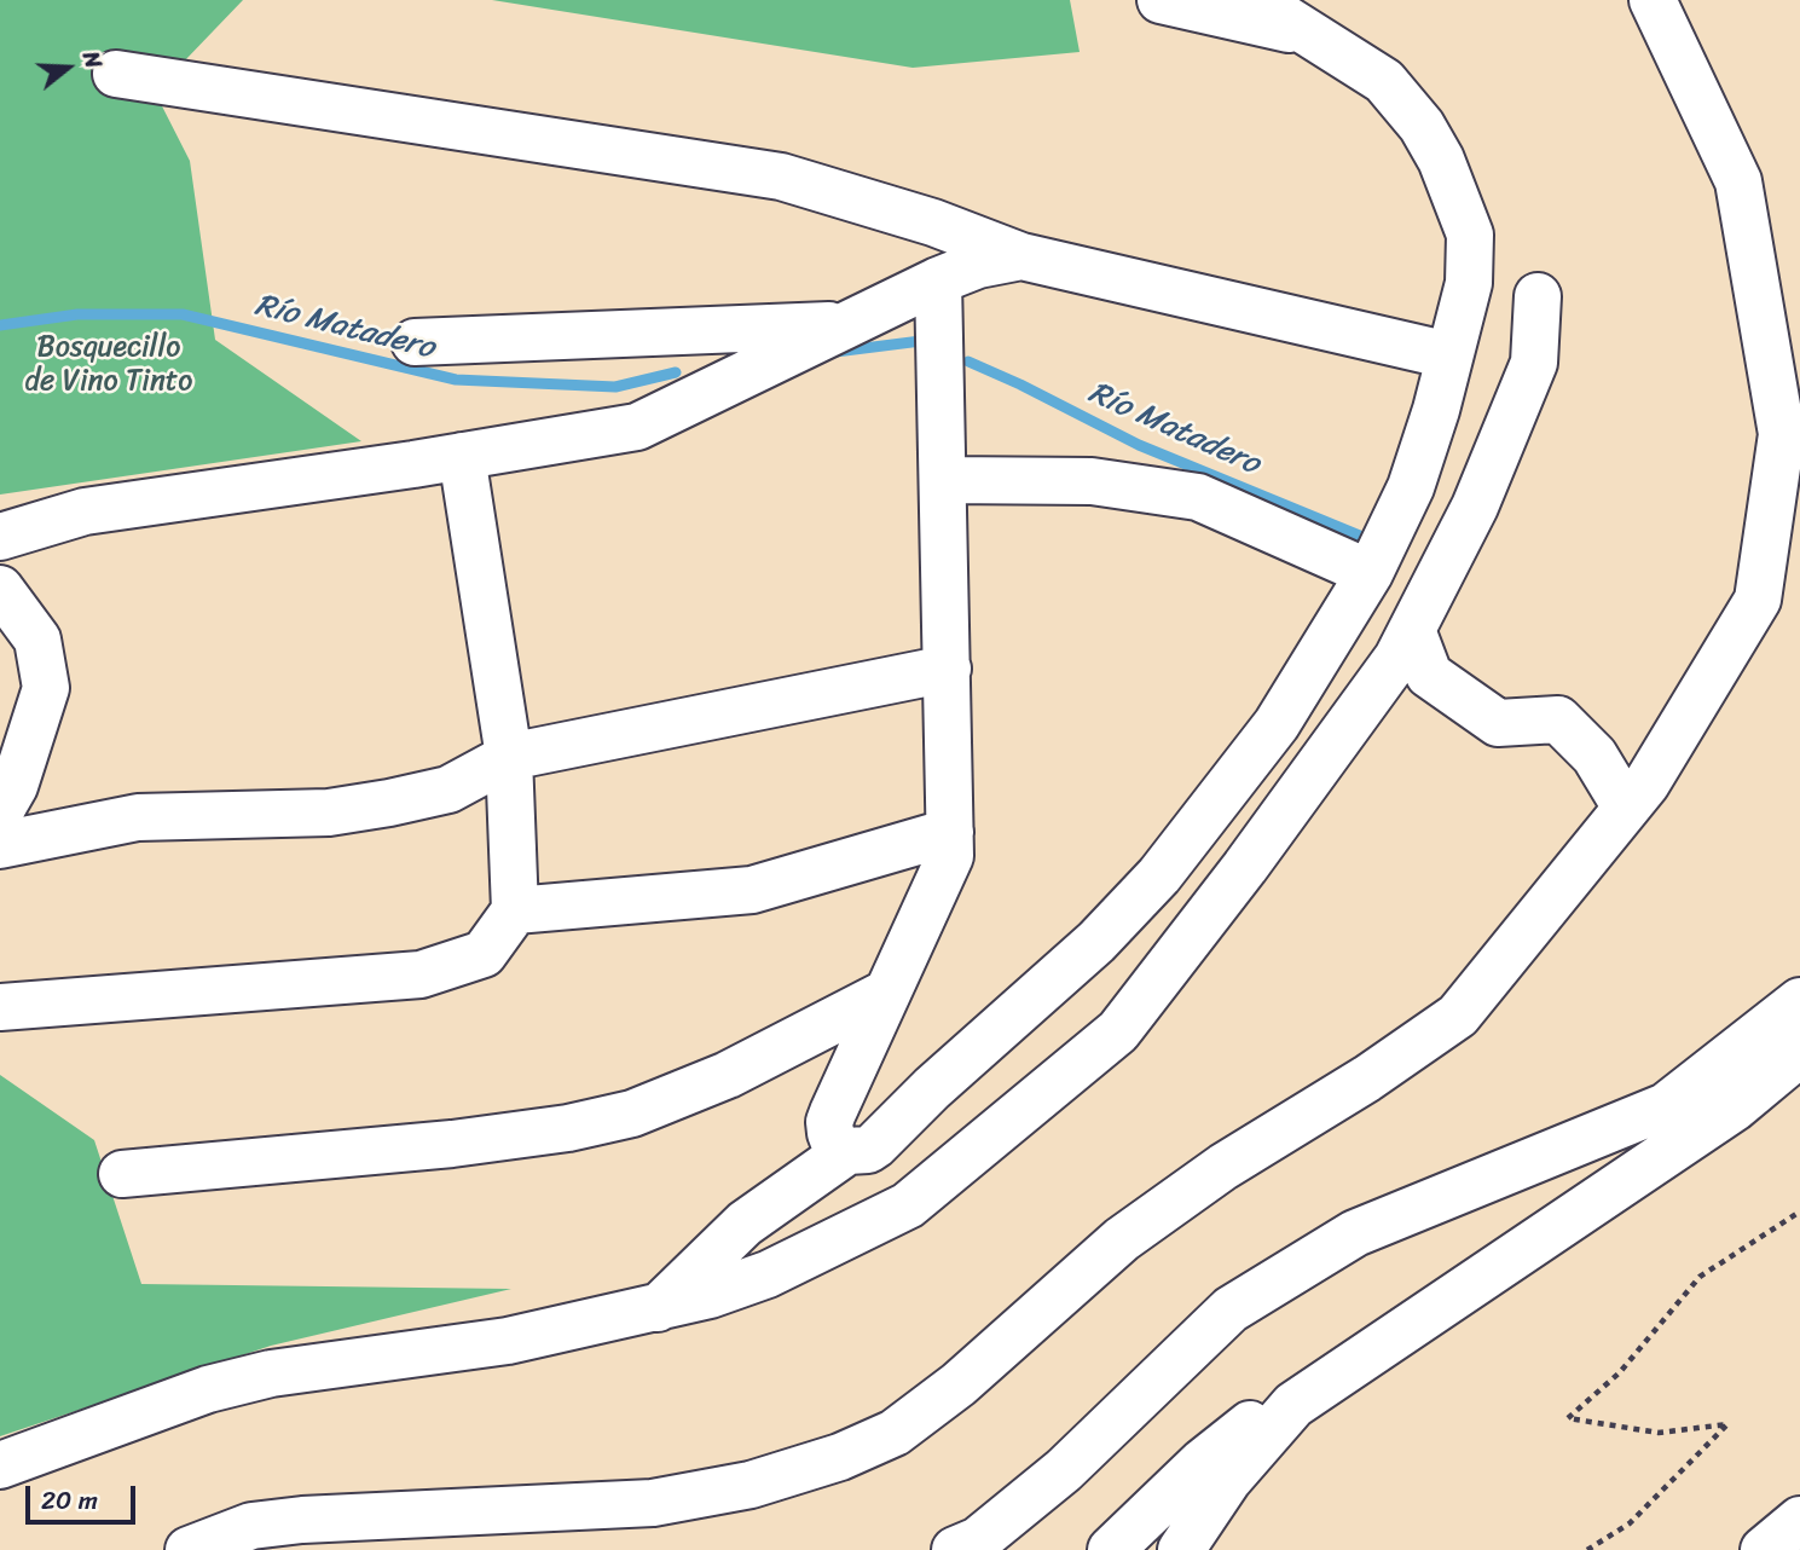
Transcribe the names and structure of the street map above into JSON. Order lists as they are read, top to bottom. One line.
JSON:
{"water":["Río Matadero"],"parks":["Bosquecillo de Vino Tinto"],"scale_bar":"20 m","north":"right"}
